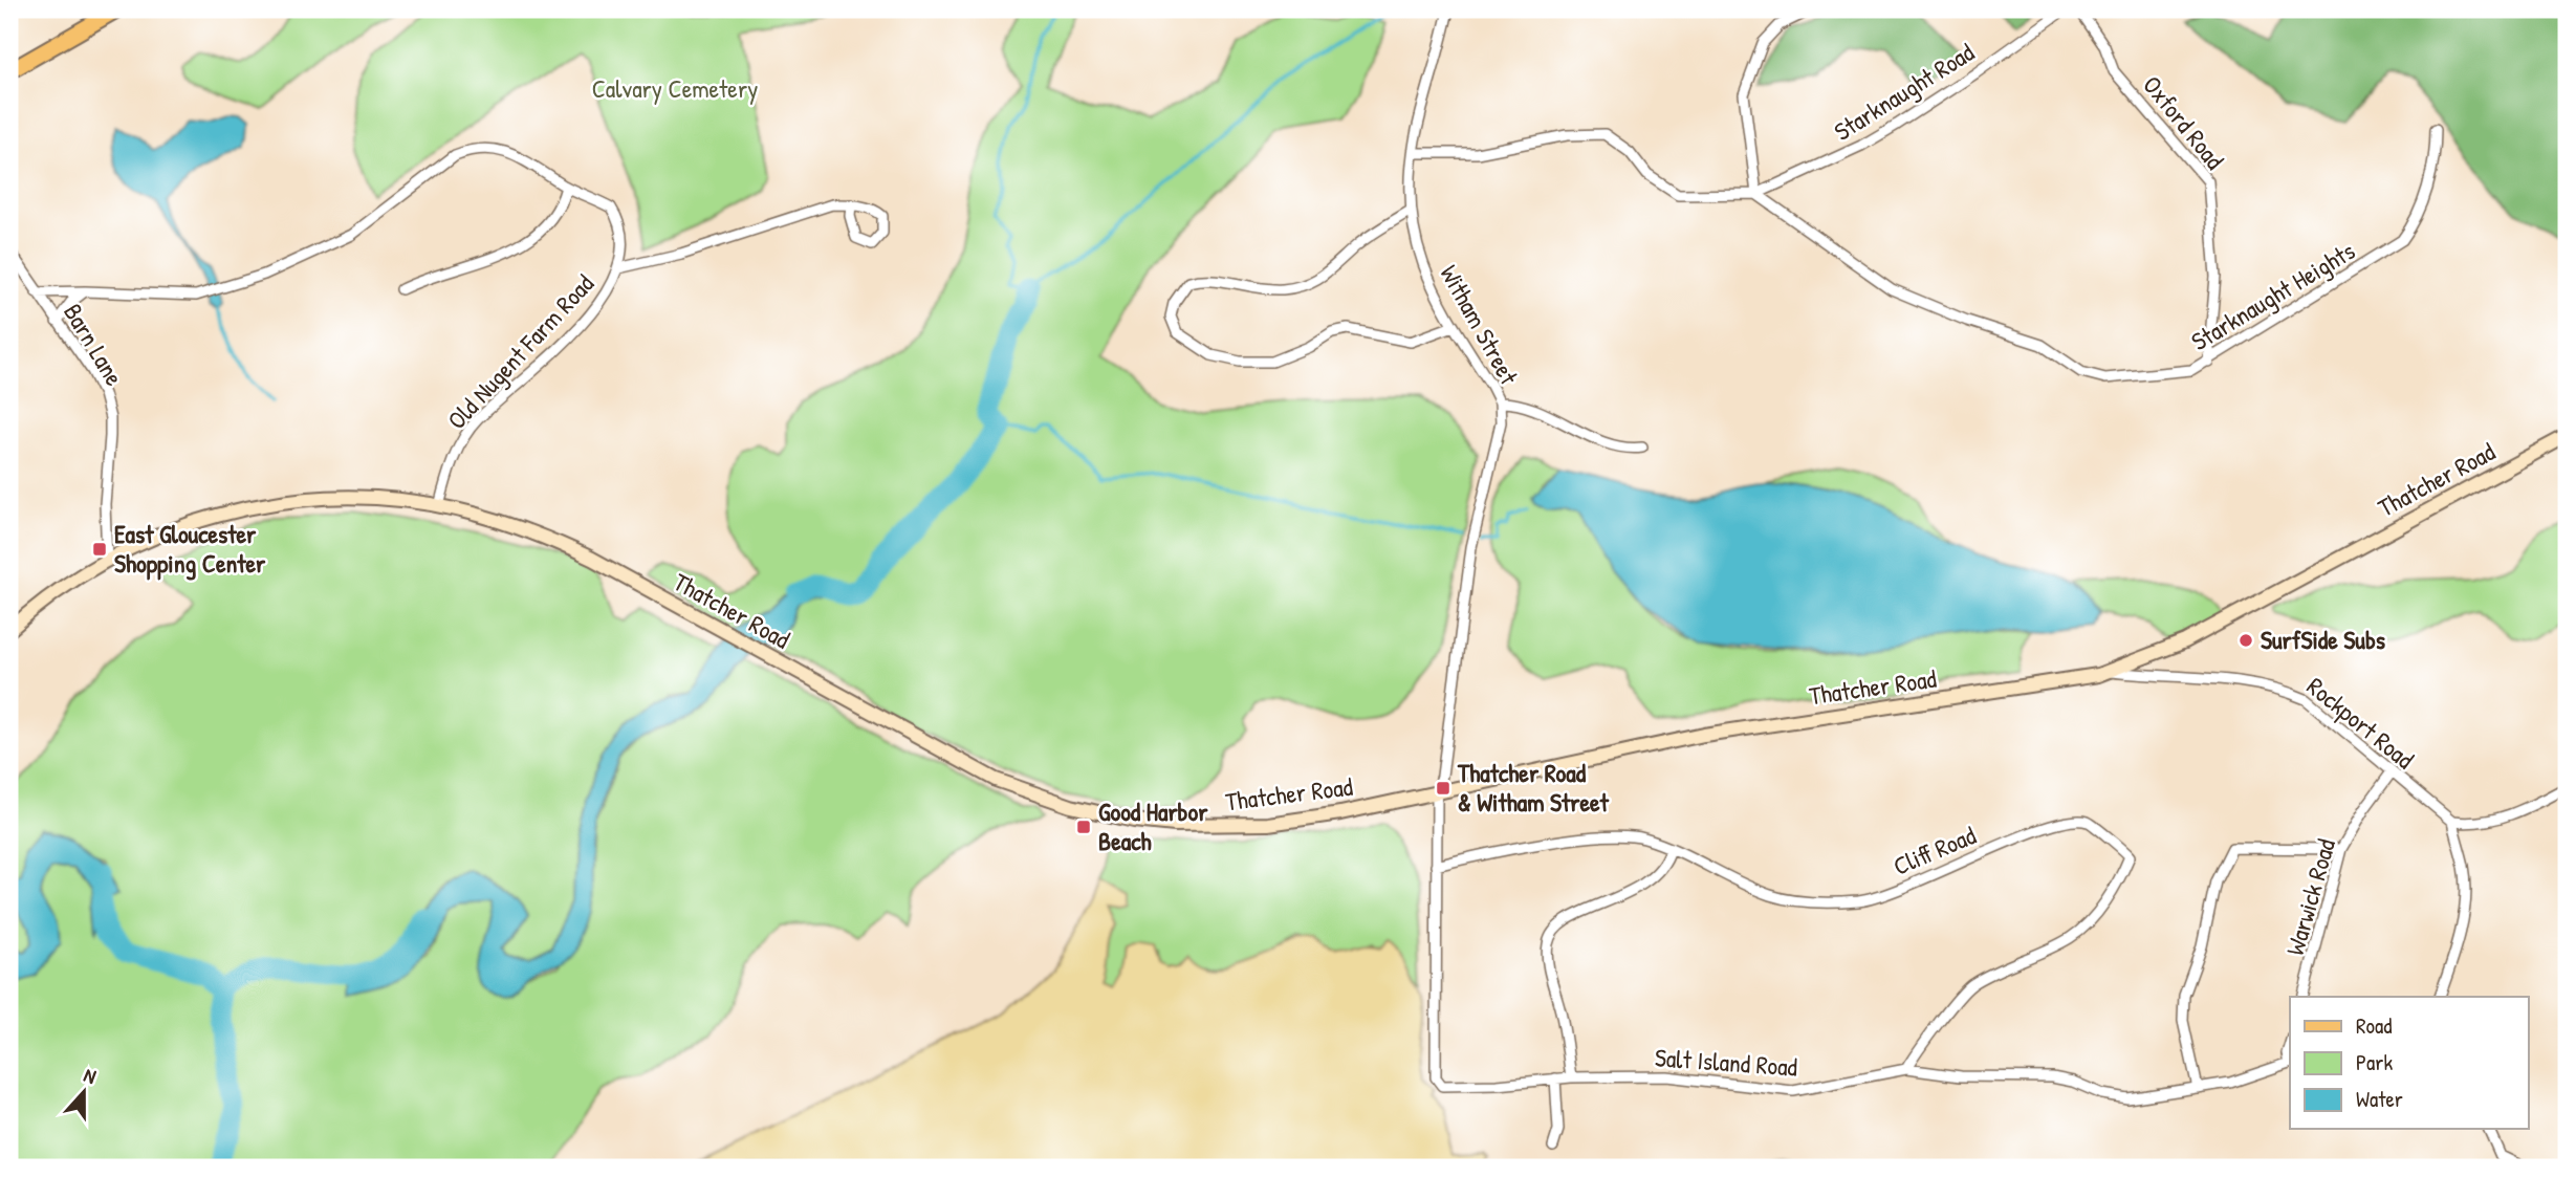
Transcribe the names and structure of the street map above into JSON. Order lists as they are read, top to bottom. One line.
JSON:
{"streets":{"main road":["Thatcher Road"],"street":["Starknaught Road","Oxford Road","Starknaught Heights","Witham Street","Barn Lane","Old Nugent Farm Road","Rockport Road","Cliff Road","Warwick Road","Salt Island Road"]},"crossings":[["Starknaught Road","Starknaught Heights"],["Oxford Road","Starknaught Heights"],["Witham Street","Thatcher Road"],["Witham Street","Salt Island Road"],["Barn Lane","Old Nugent Farm Road"],["Barn Lane","Thatcher Road"],["Old Nugent Farm Road","Thatcher Road"],["Thatcher Road","Rockport Road"],["Thatcher Road","Salt Island Road"],["Rockport Road","Warwick Road"],["Cliff Road","Salt Island Road"]],"parks":["Calvary Cemetery"],"places":{"transit":["East Gloucester Shopping Center","Thatcher Road & Witham Street","Good Harbor Beach"],"other":["SurfSide Subs"]},"legend":["Road","Park","Water"],"north":"top"}
